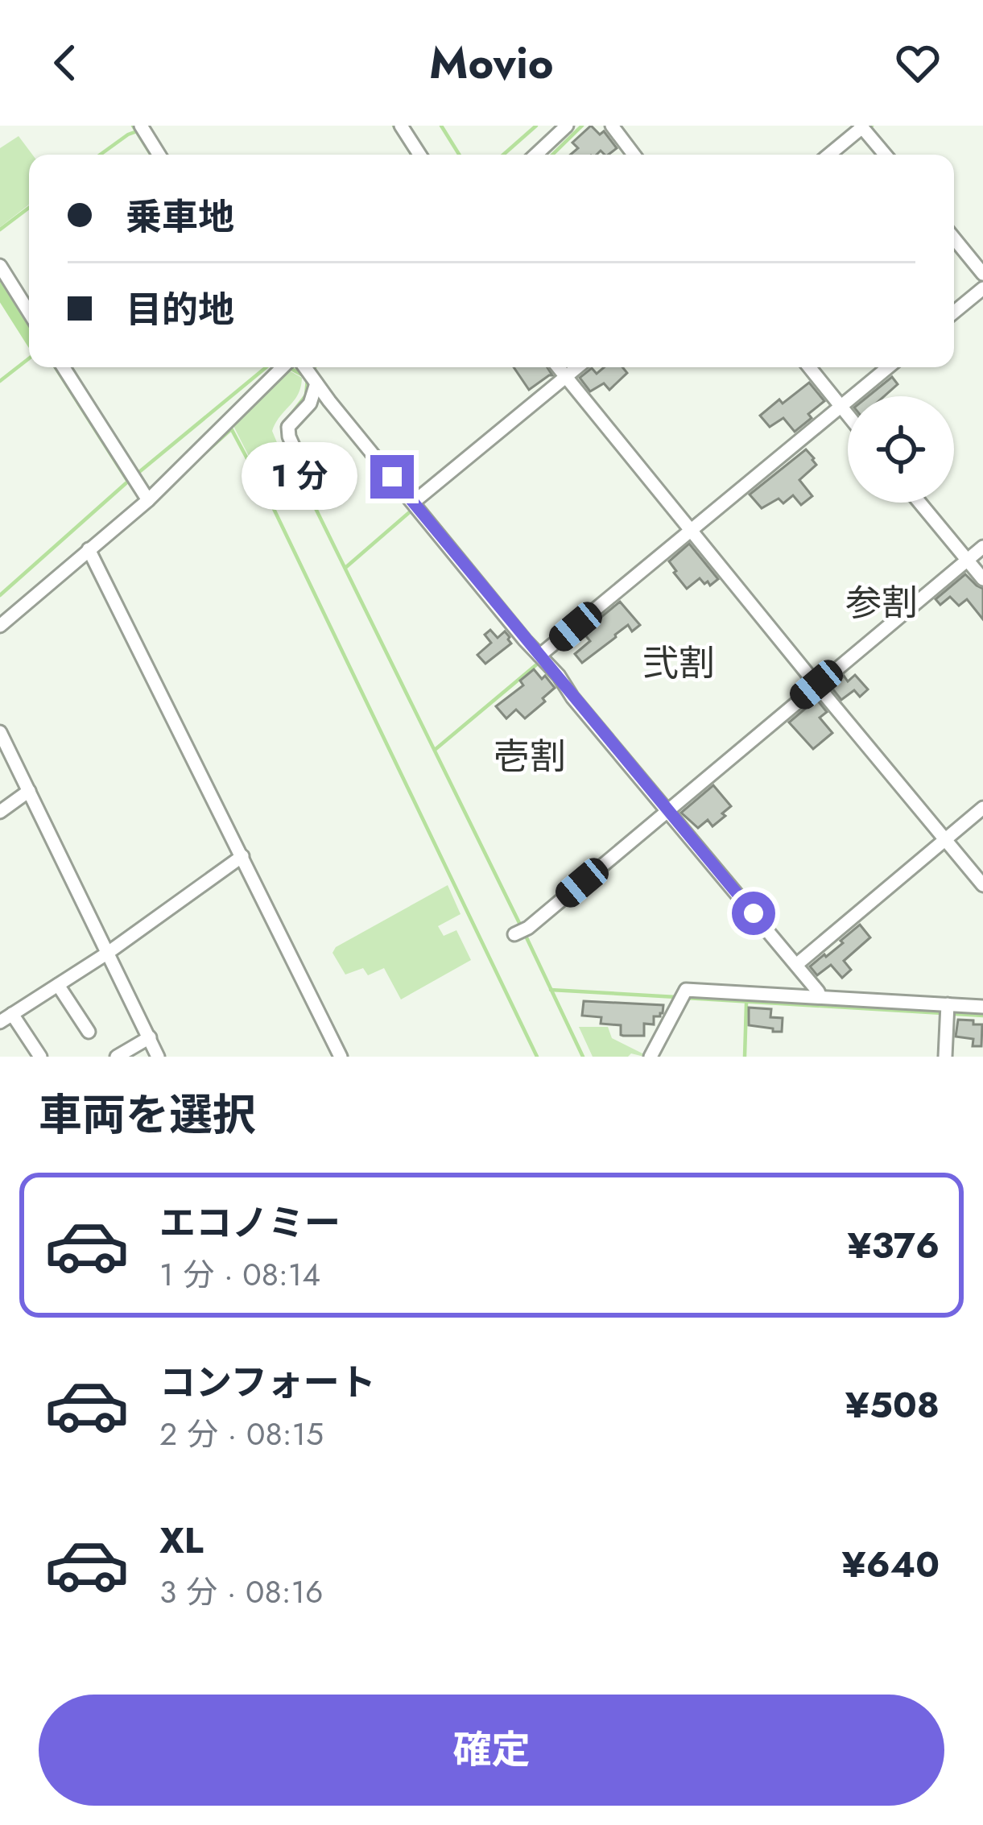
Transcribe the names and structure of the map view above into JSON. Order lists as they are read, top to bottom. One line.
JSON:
{"districts":["参割","弐割","壱割"],"page":{"header":"Movio","banner":["乗車地","目的地"],"bubble":"1 分","heading":"車両を選択","list":[{"name":"エコノミー","note":"1 分 · 08:14","value":"¥376"},{"name":"コンフォート","note":"2 分 · 08:15","value":"¥508"},{"name":"XL","note":"3 分 · 08:16","value":"¥640"}],"buttons":"確定"}}
